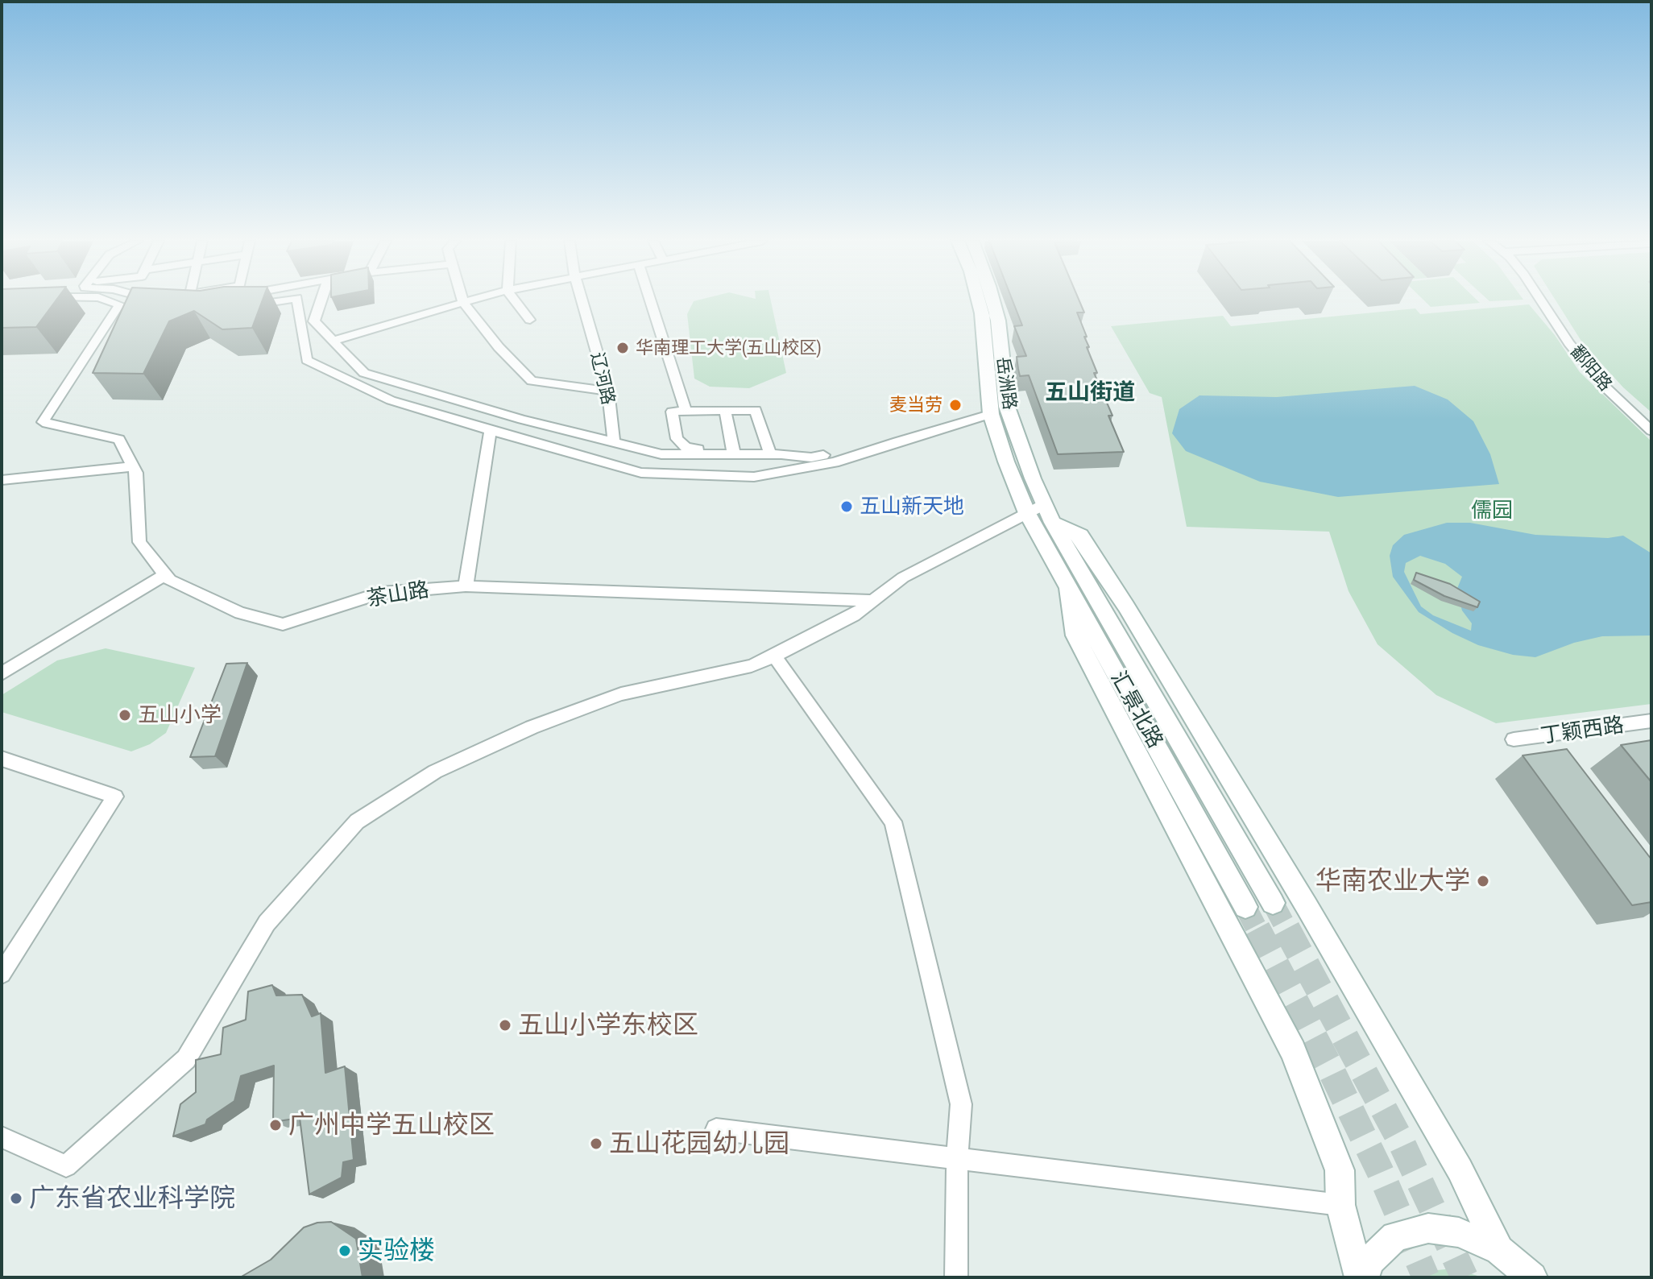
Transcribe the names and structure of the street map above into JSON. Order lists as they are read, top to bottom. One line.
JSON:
{"streets":{"street":["鄱阳路","辽河路","岳洲路","茶山路","汇景北路","丁颖西路"]},"crossings":[["岳洲路","汇景北路"]],"districts":["五山街道"],"parks":["儒园"],"places":["华南理工大学(五山校区)","麦当劳","五山新天地","五山小学","华南农业大学","五山小学东校区","广州中学五山校区","五山花园幼儿园","广东省农业科学院","实验楼"]}
